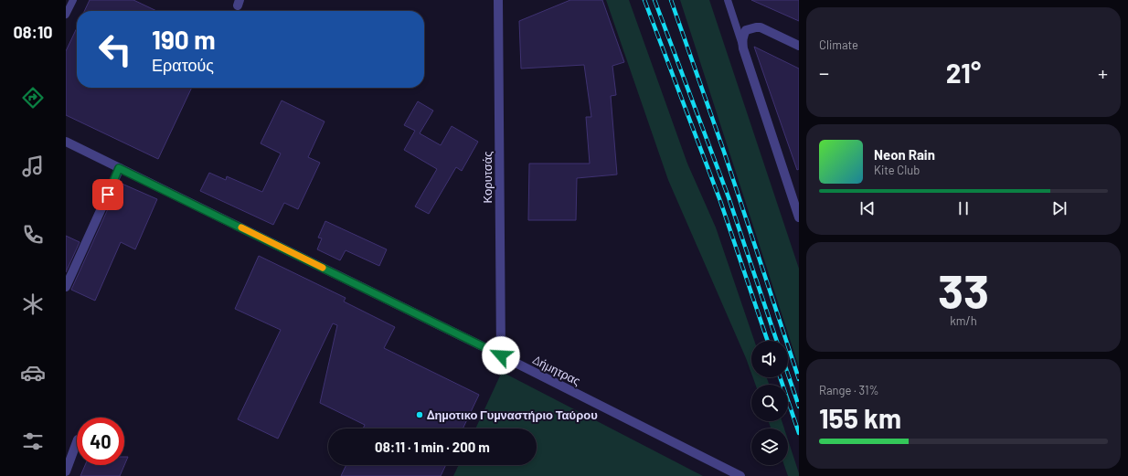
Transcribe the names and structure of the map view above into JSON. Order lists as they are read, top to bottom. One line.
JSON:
{"streets":{"street":["Κορυτσάς","Δήμητρας"]},"crossings":[["Κορυτσάς","Δήμητρας"]],"places":["Δημοτικο Γυμναστήριο Ταύρου"],"page":{"tabs":"08:10","tile":["Climate",["33","km/h"],["Range · 31%","155 km"]],"turn":["190 m","Ερατούς"],"heat":["−","21°","+"],"song":["Neon Rain","Kite Club"],"limit":"40","trip":"08:11 · 1 min · 200 m"}}
